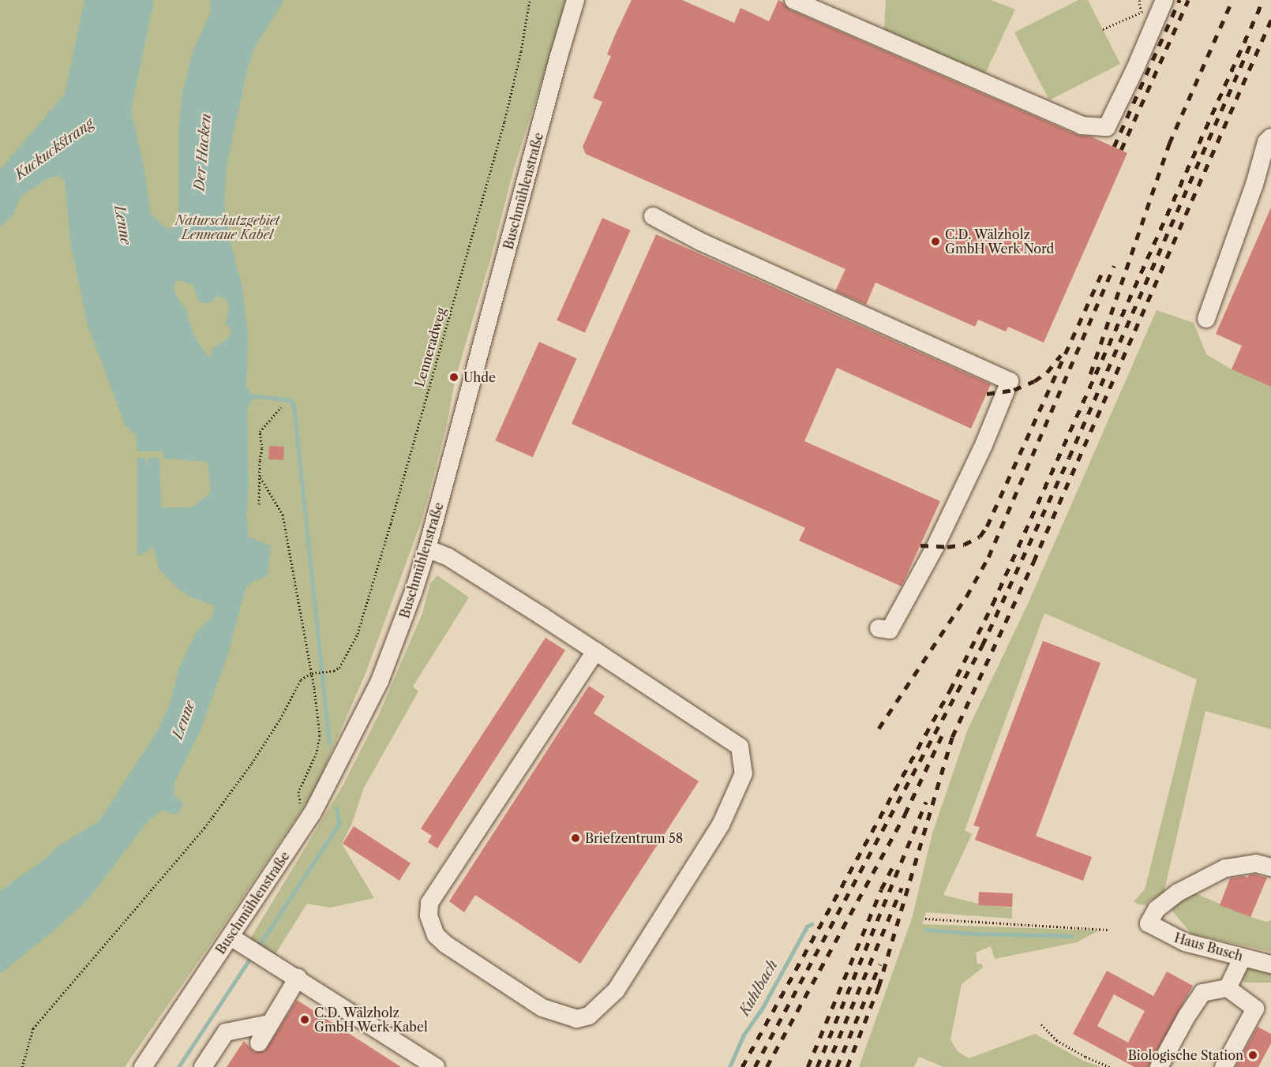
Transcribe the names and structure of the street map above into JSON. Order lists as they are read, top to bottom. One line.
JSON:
{"streets":{"street":["Buschmühlenstraße","Haus Busch"],"path":["Lenneradweg"]},"water":["Kuckuckstrang","Der Hacken","Lenne","Kuhlbach"],"parks":["Naturschutzgebiet Lenneaue Kabel"],"places":["C.D. Wälzholz GmbH Werk Nord","Uhde","Briefzentrum 58","C.D. Wälzholz GmbH Werk Kabel","Biologische Station"]}
